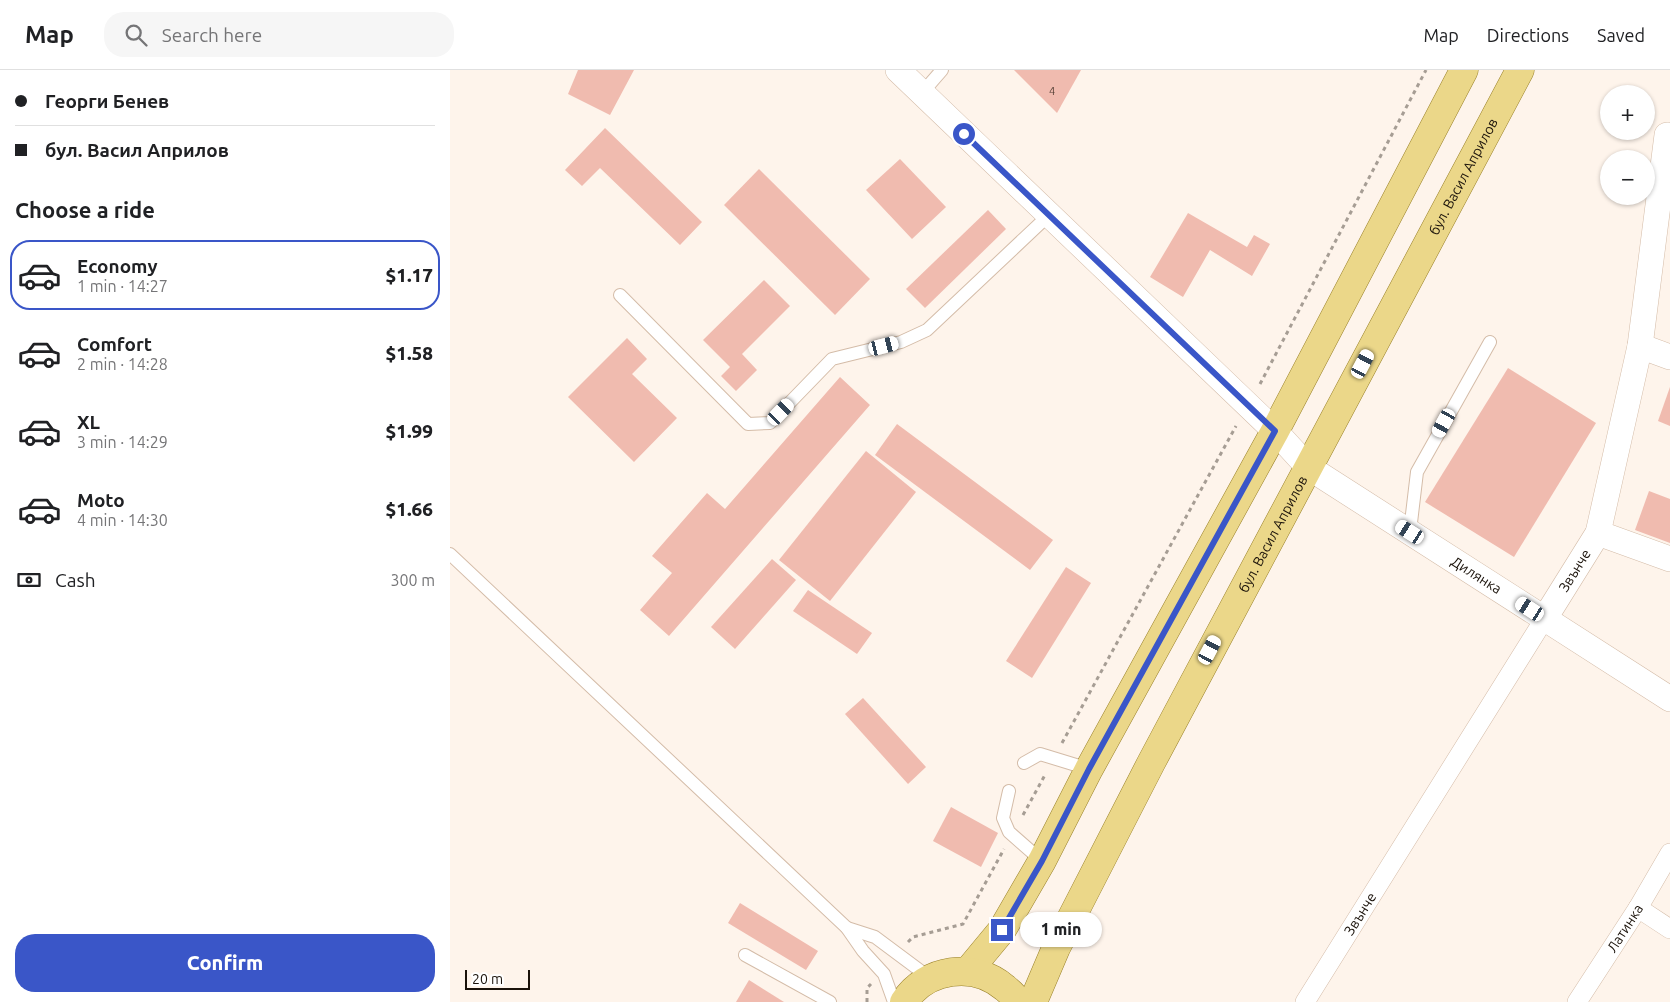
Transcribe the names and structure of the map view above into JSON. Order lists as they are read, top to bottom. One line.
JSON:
{"streets":{"main road":["бул. Васил Априлов"],"street":["Звънче","Дилянка","Латинка"]},"crossings":[["бул. Васил Априлов","Дилянка"],["Звънче","Дилянка"]],"house_numbers":["4"],"scale_bar":"20 m","page":{"header":"Map","search":"Search here","nav":["Map","Directions","Saved"],"banner":["Георги Бенев","бул. Васил Априлов"],"map_buttons":["+","−"],"heading":"Choose a ride","list":[{"name":"Economy","note":"1 min · 14:27","value":"$1.17"},{"name":"Comfort","note":"2 min · 14:28","value":"$1.58"},{"name":"XL","note":"3 min · 14:29","value":"$1.99"},{"name":"Moto","note":"4 min · 14:30","value":"$1.66"}],"pay":["Cash","300 m"],"bubble":"1 min","buttons":"Confirm","scale":"20 m"}}
